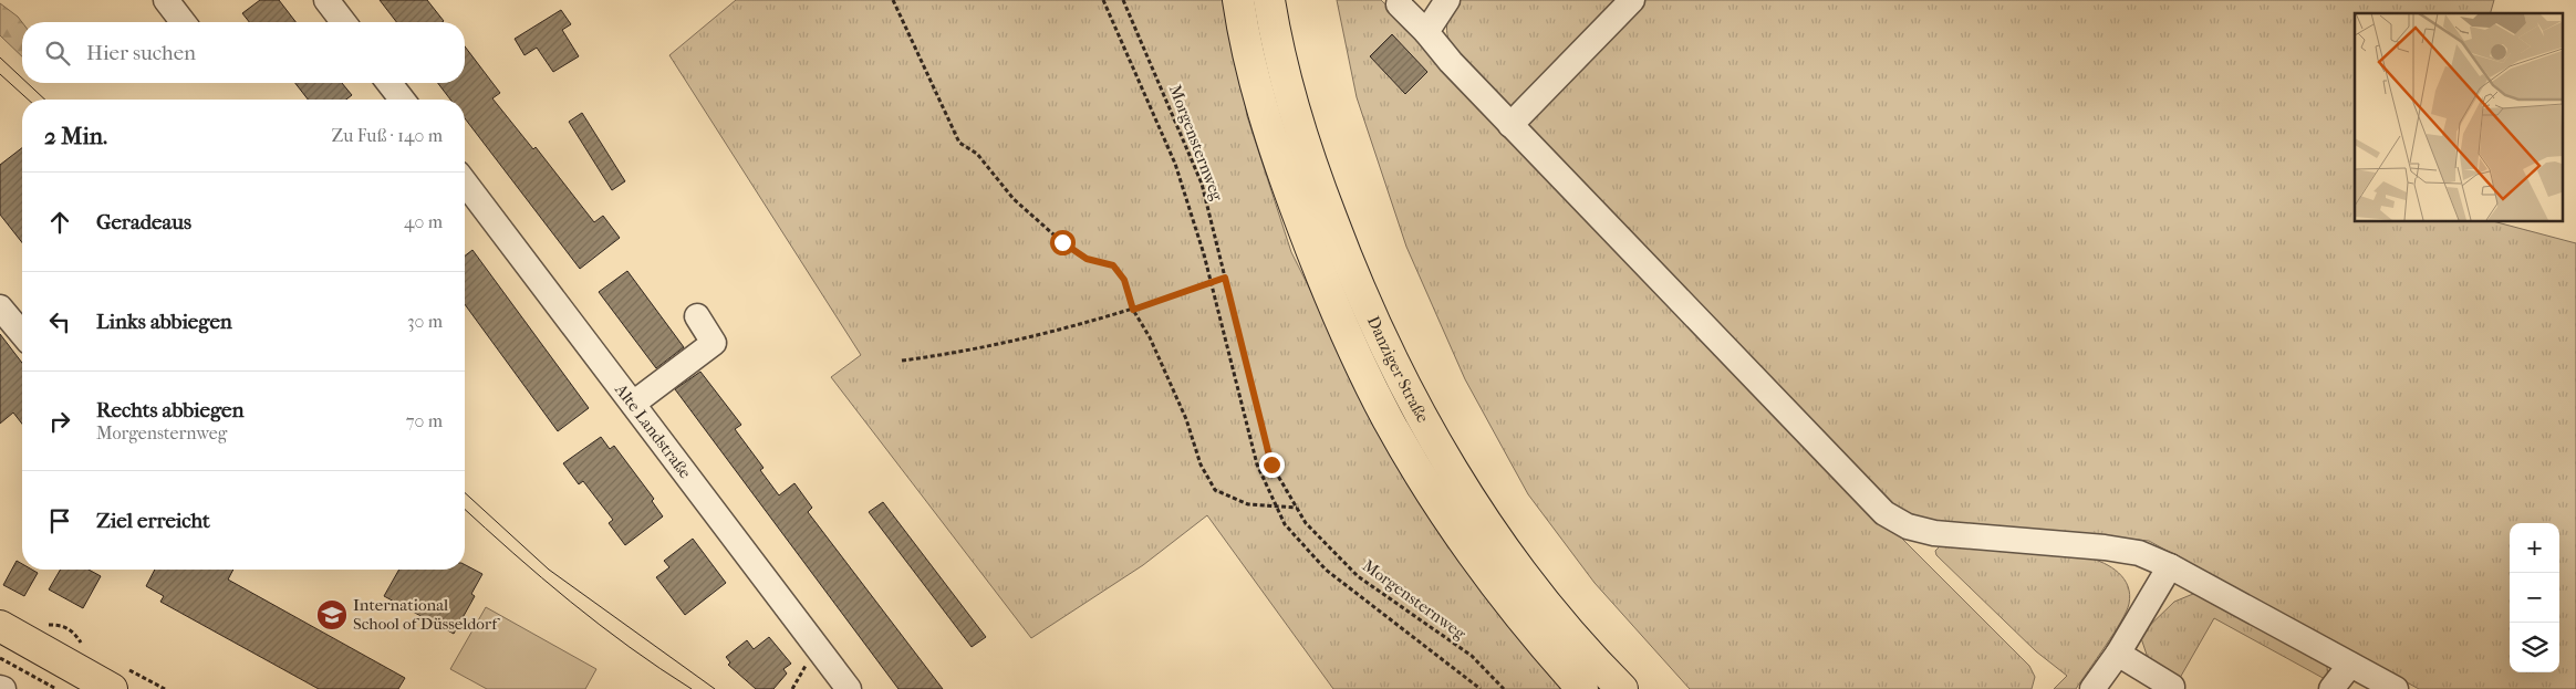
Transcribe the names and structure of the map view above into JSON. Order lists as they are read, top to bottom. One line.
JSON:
{"streets":{"main road":["Danziger Straße"],"street":["Alte Landstraße"],"path":["Morgensternweg"]},"places":{"school or university":["International School of Düsseldorf"]},"page":{"search":"Hier suchen","heading":["2 Min.","Zu Fuß · 140 m"],"list":[["Geradeaus","40 m"],["Links abbiegen","30 m"],["Rechts abbiegen","Morgensternweg","70 m"],"Ziel erreicht"],"map_buttons":["+","−"]}}
